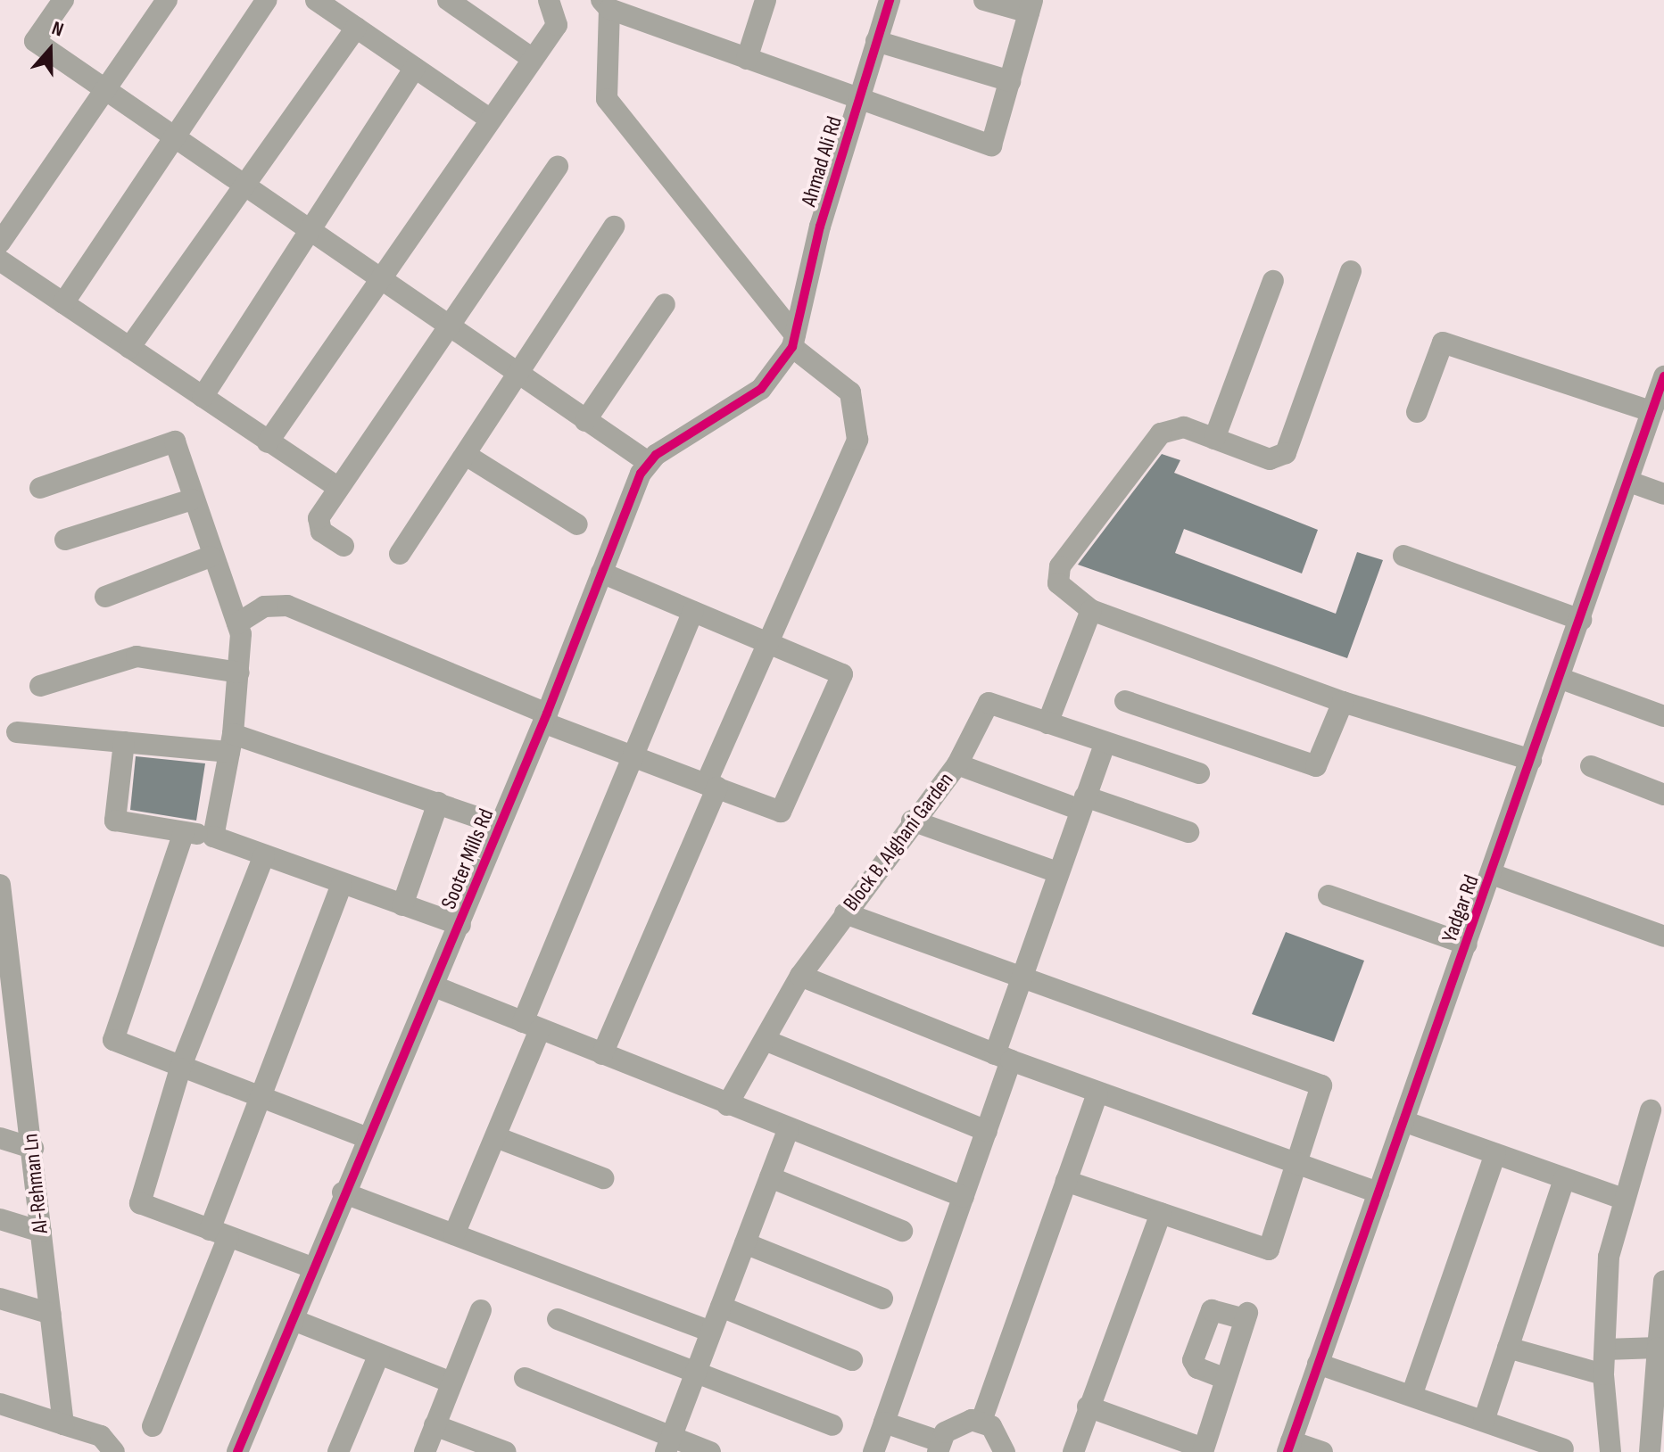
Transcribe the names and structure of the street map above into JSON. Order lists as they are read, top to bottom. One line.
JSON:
{"streets":{"street":["Ahmad Ali Rd","Block B, Alghani Garden","Sooter Mills Rd","Yadgar Rd","Al-Rehman Ln"]},"north":"top"}
